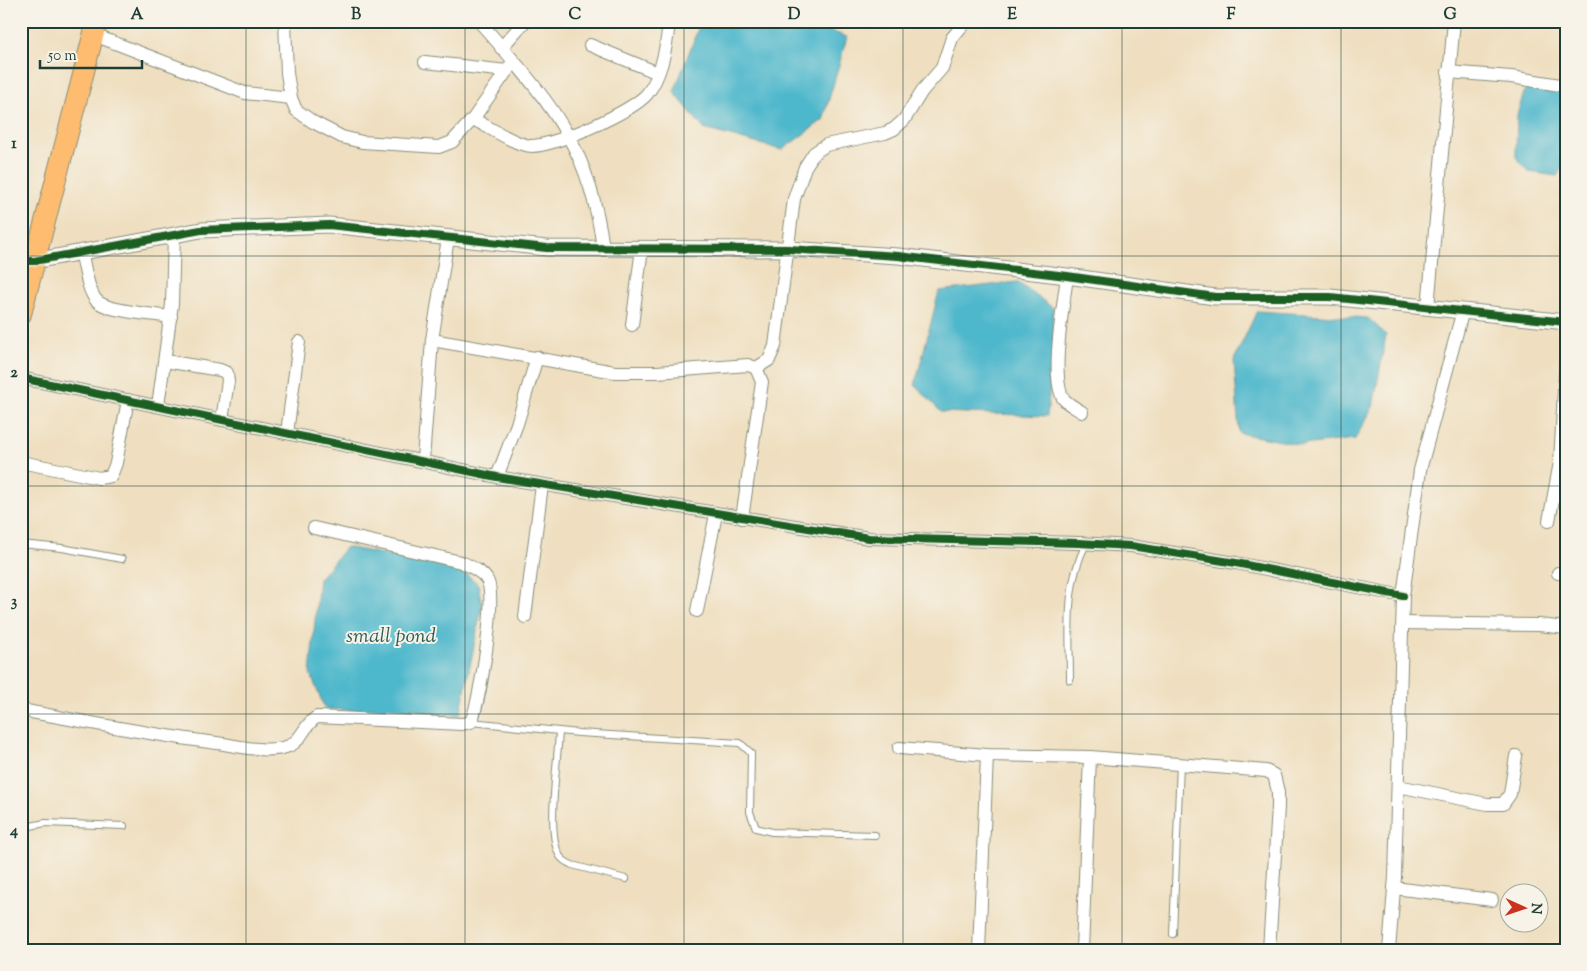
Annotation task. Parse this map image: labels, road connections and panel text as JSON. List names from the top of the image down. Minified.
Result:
{"water":["small pond"],"scale_bar":"50 m","north":"right","grid":{"columns":["A","B","C","D","E","F","G"],"rows":["1","2","3","4"]}}
